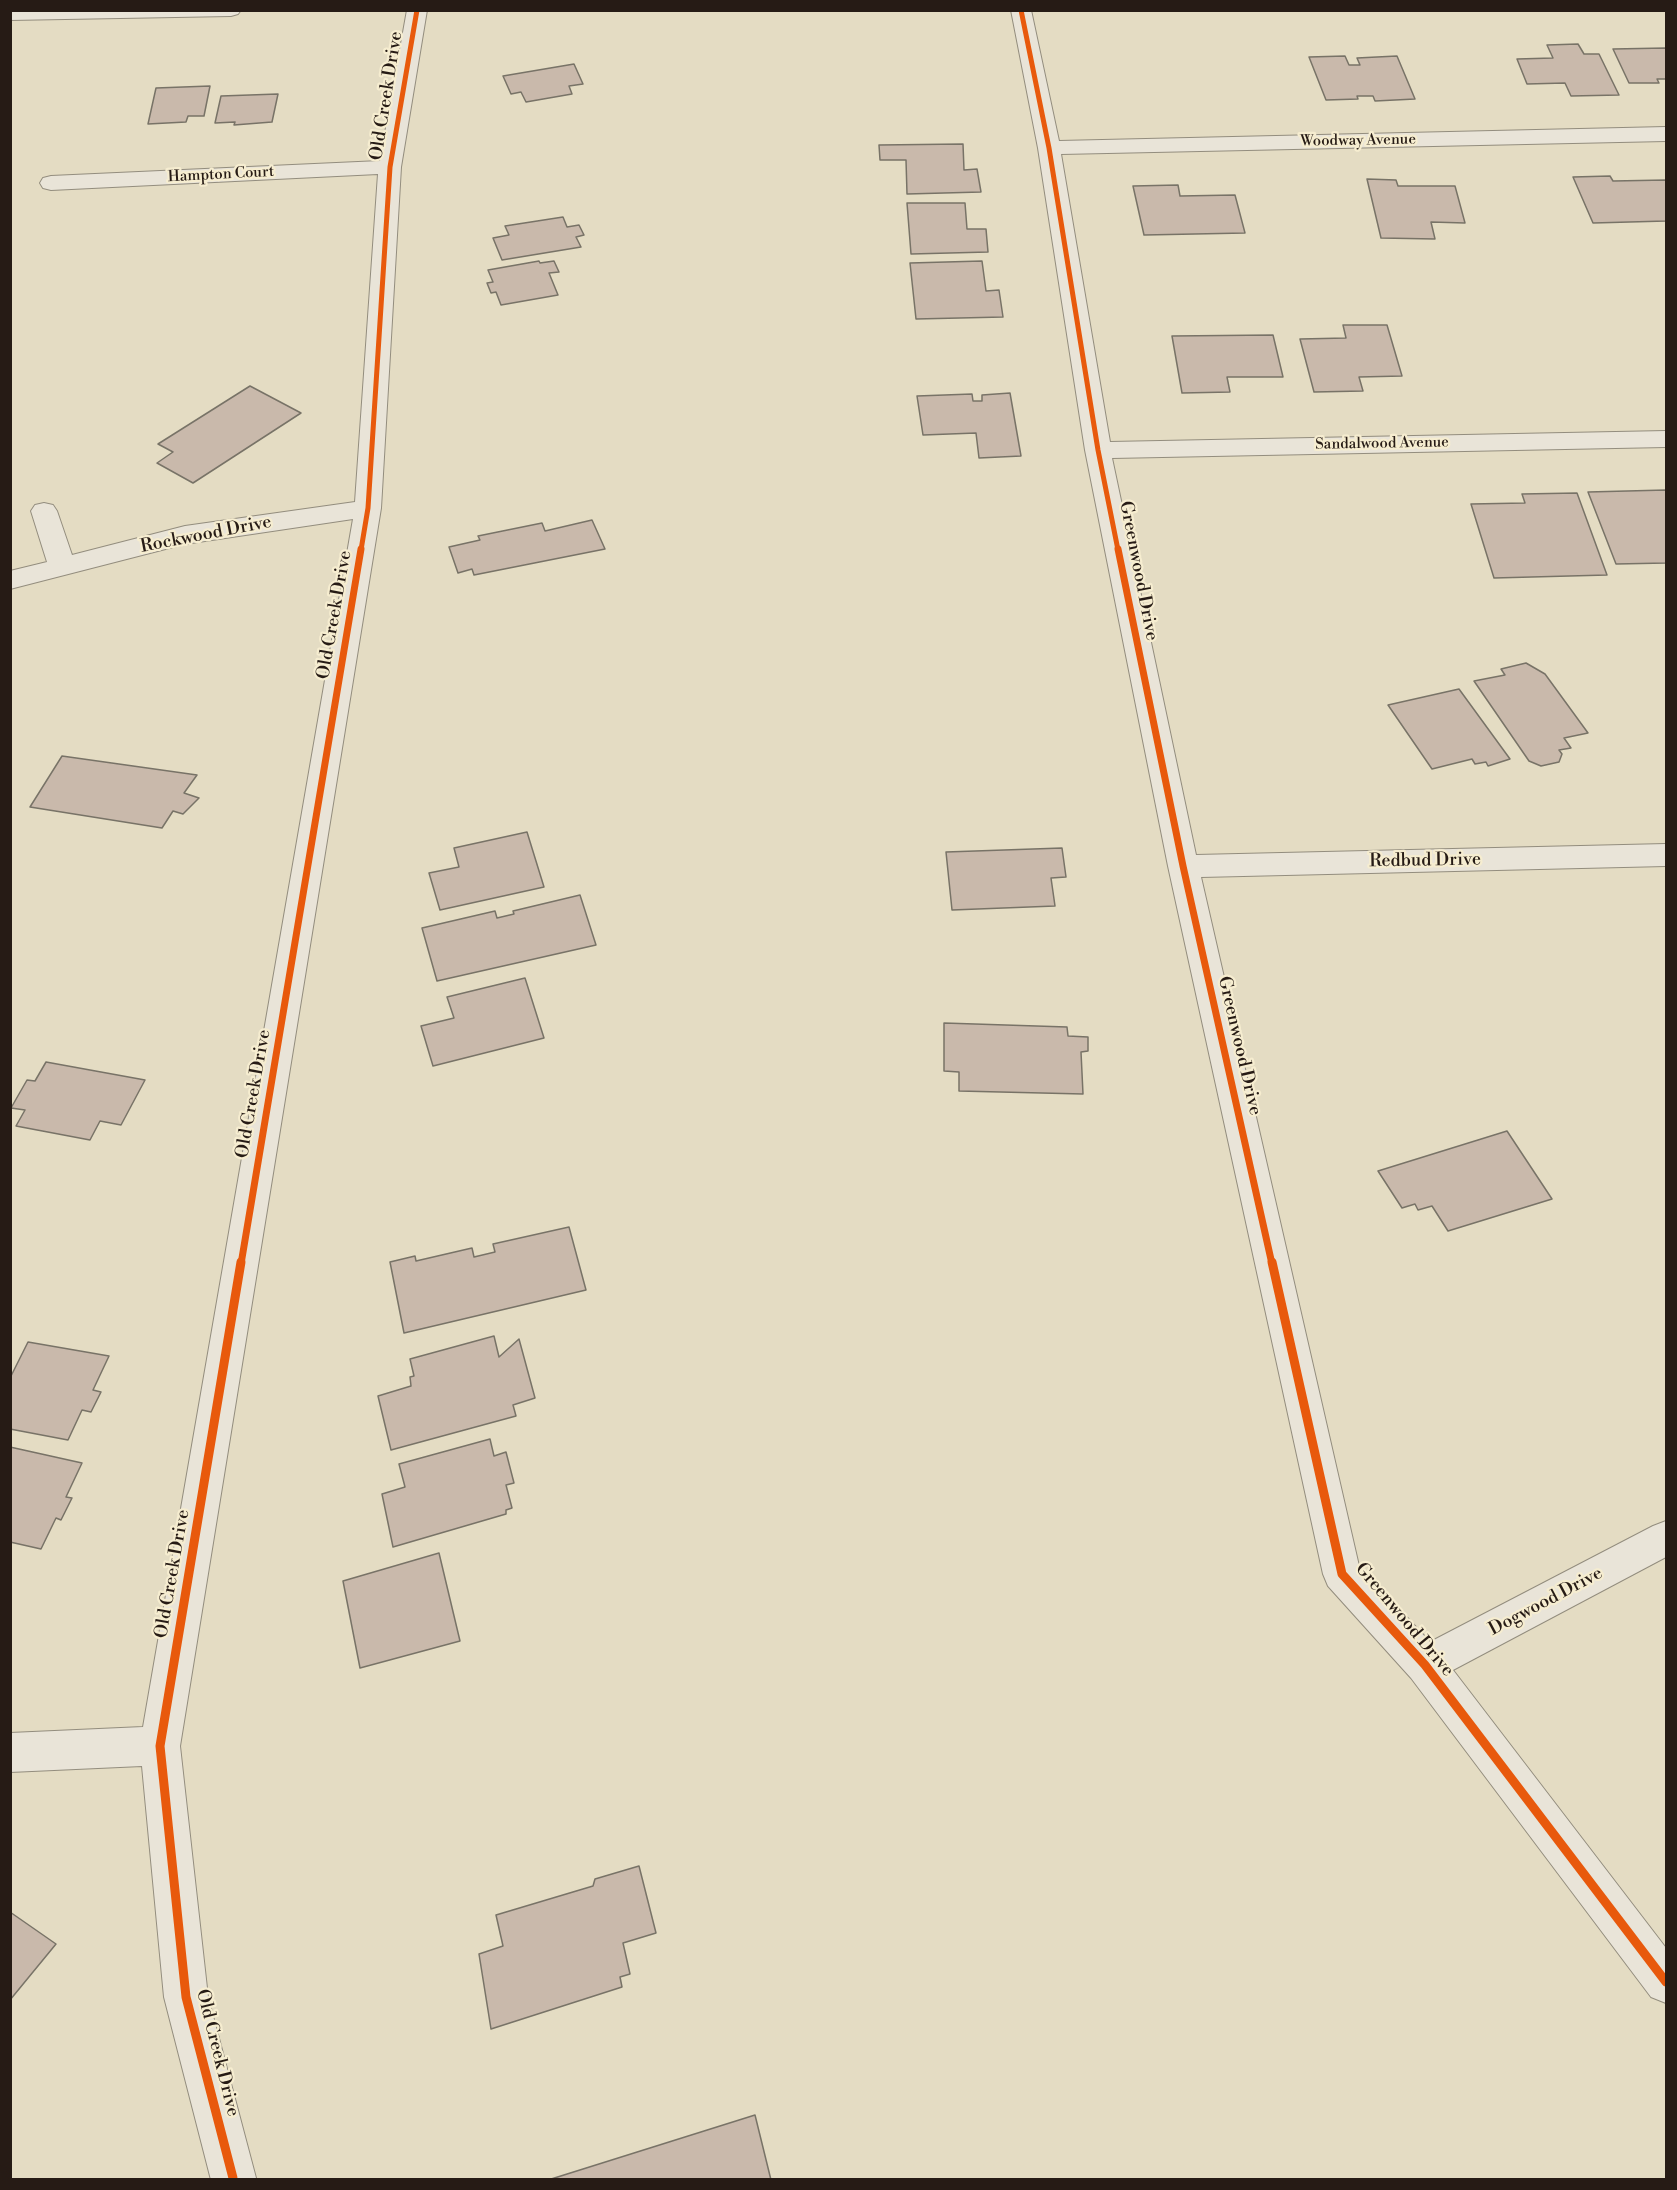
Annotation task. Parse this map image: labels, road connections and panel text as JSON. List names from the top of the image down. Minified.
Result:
{"streets":{"street":["Old Creek Drive","Woodway Avenue","Hampton Court","Sandalwood Avenue","Rockwood Drive","Greenwood Drive","Redbud Drive","Dogwood Drive"]},"crossings":[["Old Creek Drive","Hampton Court"],["Old Creek Drive","Rockwood Drive"],["Woodway Avenue","Greenwood Drive"],["Sandalwood Avenue","Greenwood Drive"],["Greenwood Drive","Redbud Drive"],["Greenwood Drive","Dogwood Drive"]]}
